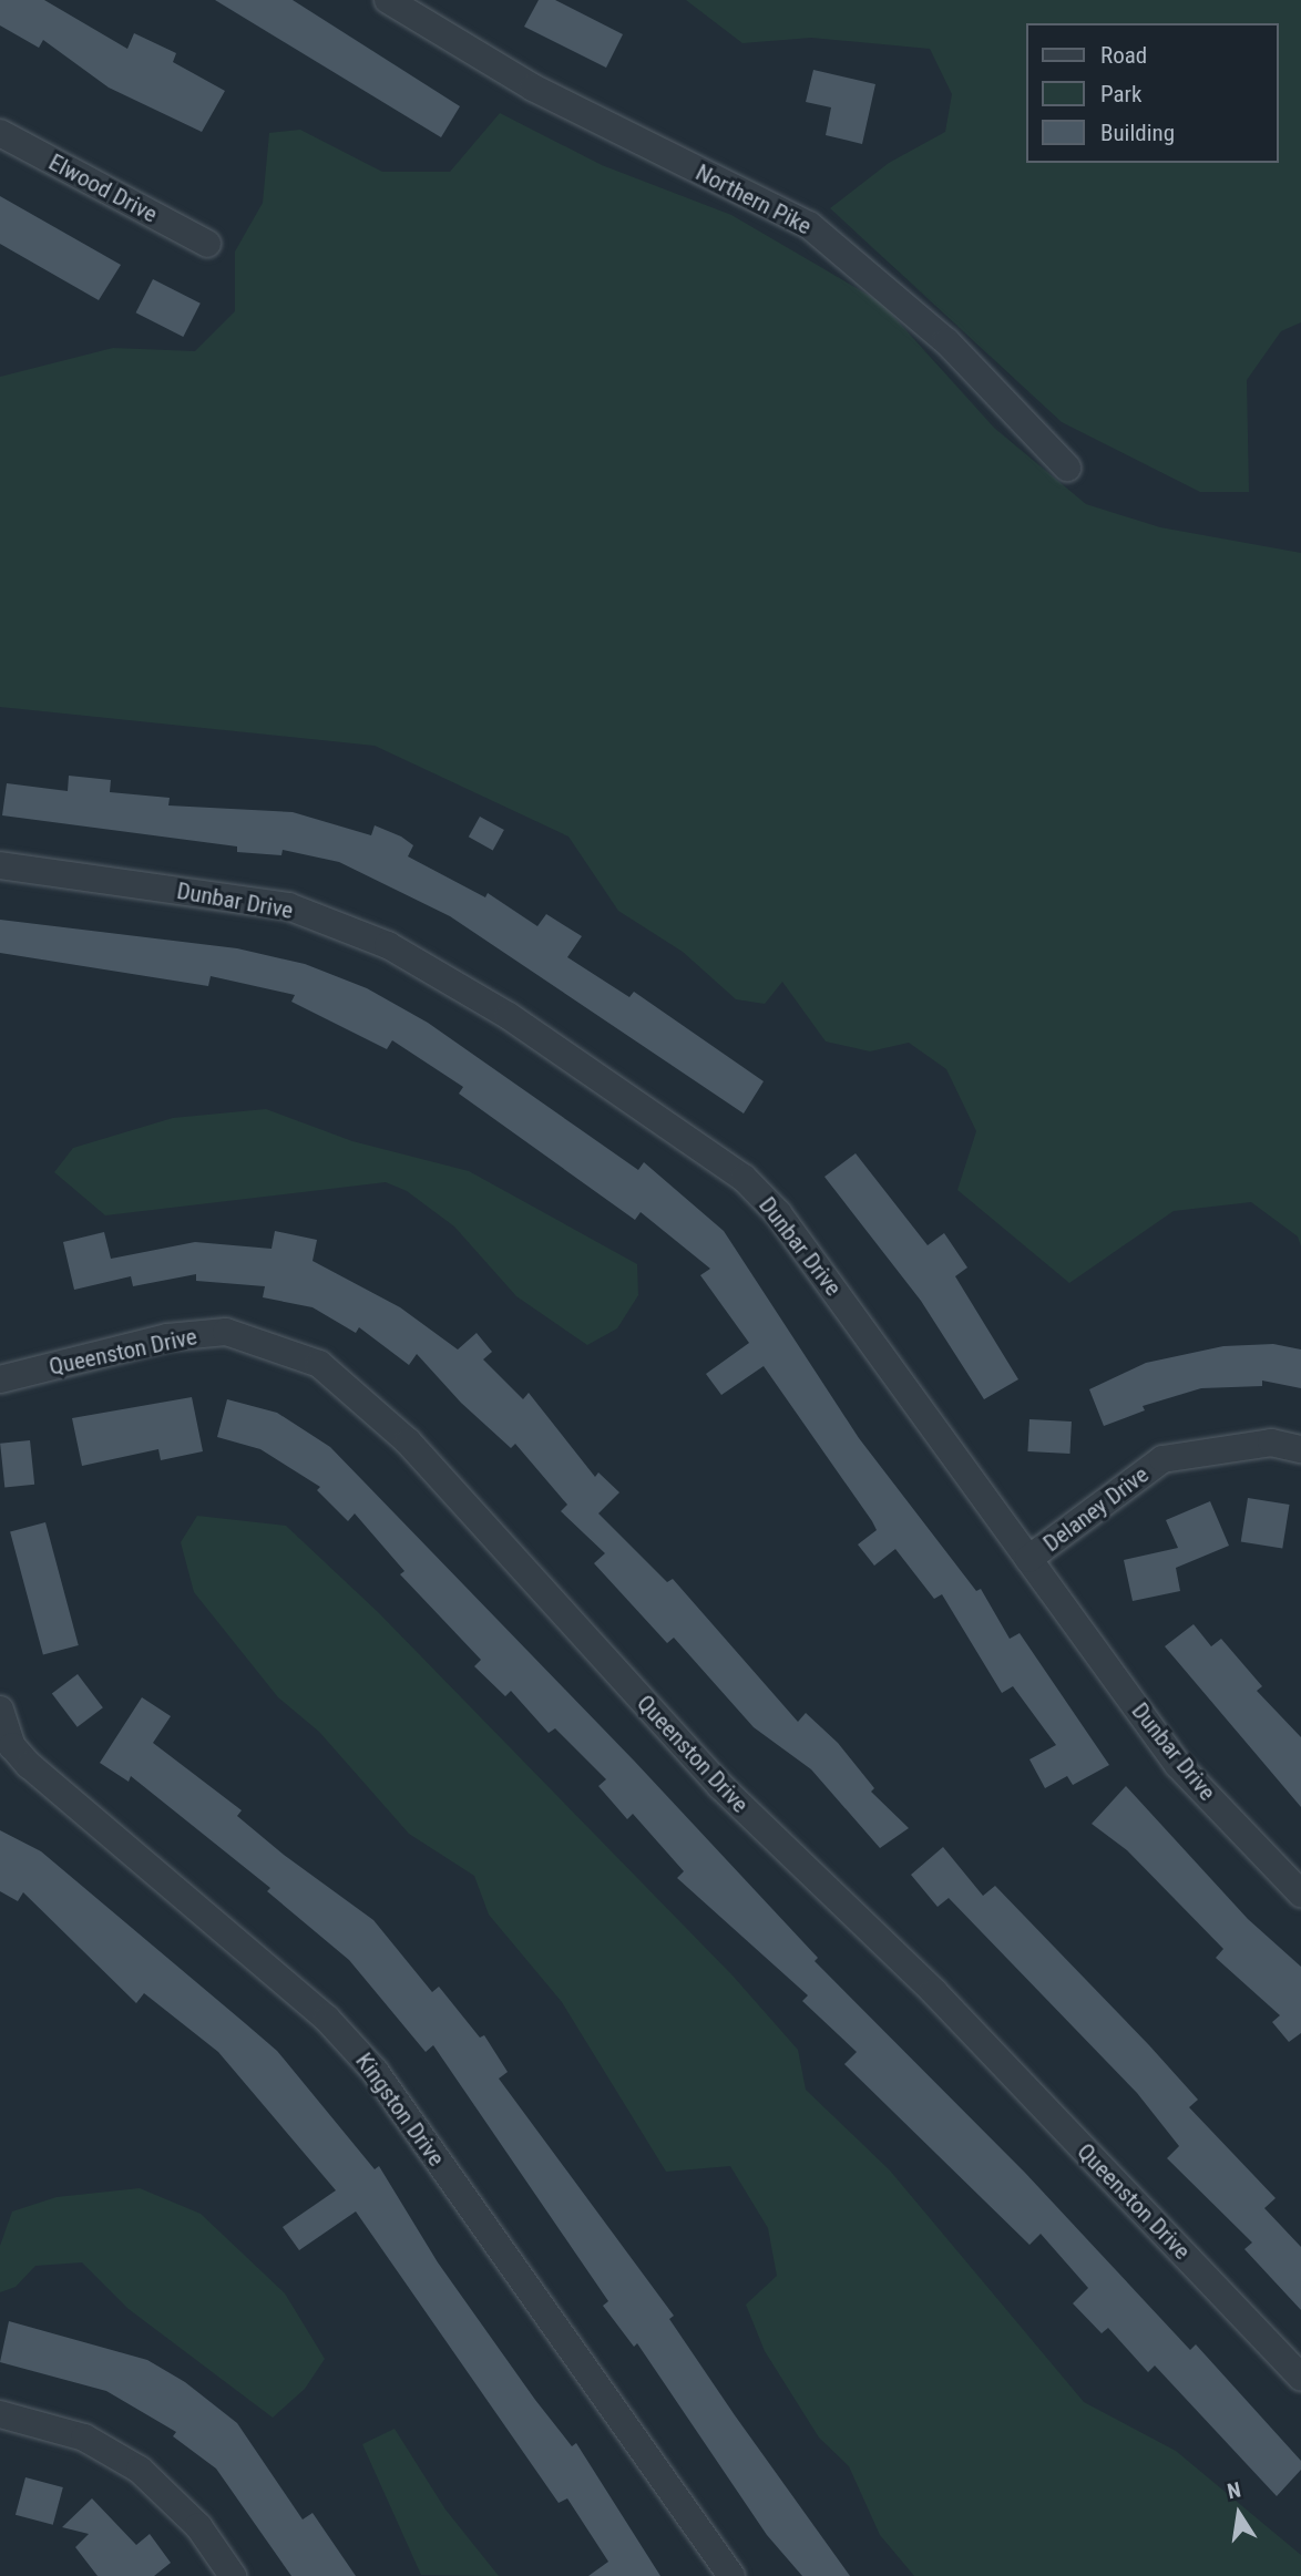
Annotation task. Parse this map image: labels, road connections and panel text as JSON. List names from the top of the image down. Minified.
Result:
{"streets":{"street":["Elwood Drive","Northern Pike","Dunbar Drive","Queenston Drive","Delaney Drive","Kingston Drive"]},"crossings":[["Dunbar Drive","Delaney Drive"]],"legend":["Road","Park","Building"],"north":"top"}
